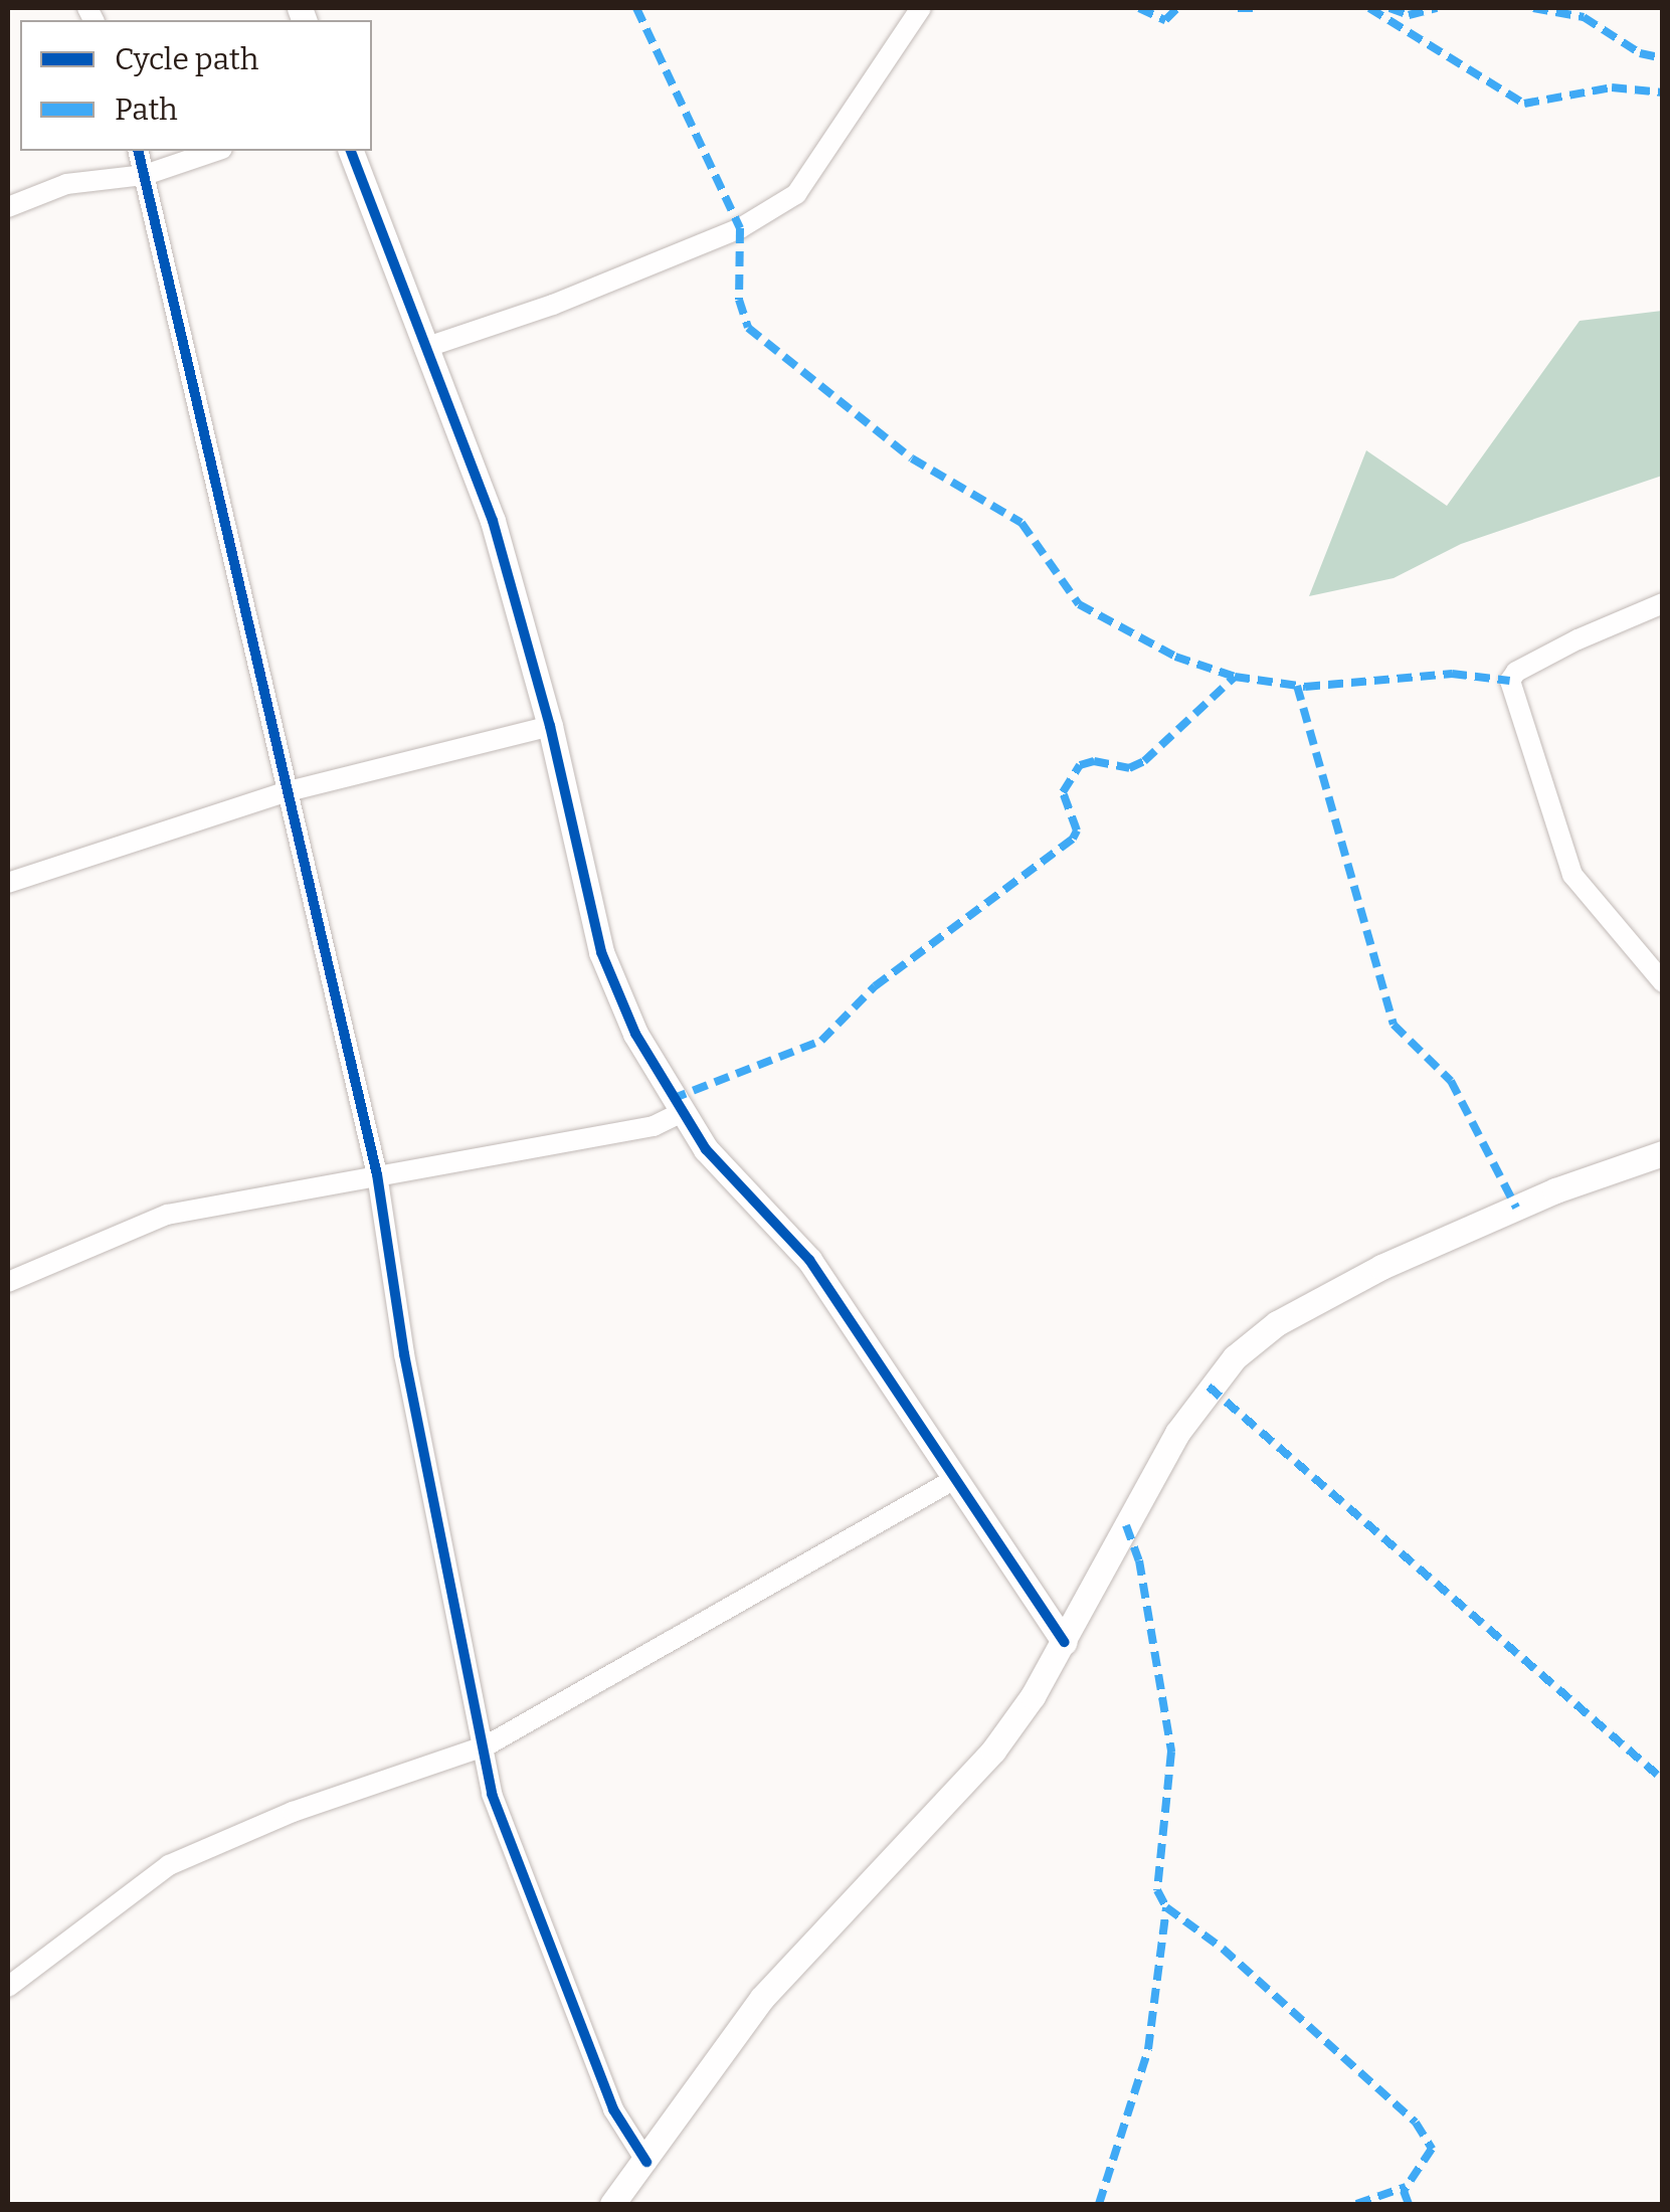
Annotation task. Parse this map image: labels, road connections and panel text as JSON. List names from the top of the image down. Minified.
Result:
{"legend":["Cycle path","Path"]}
